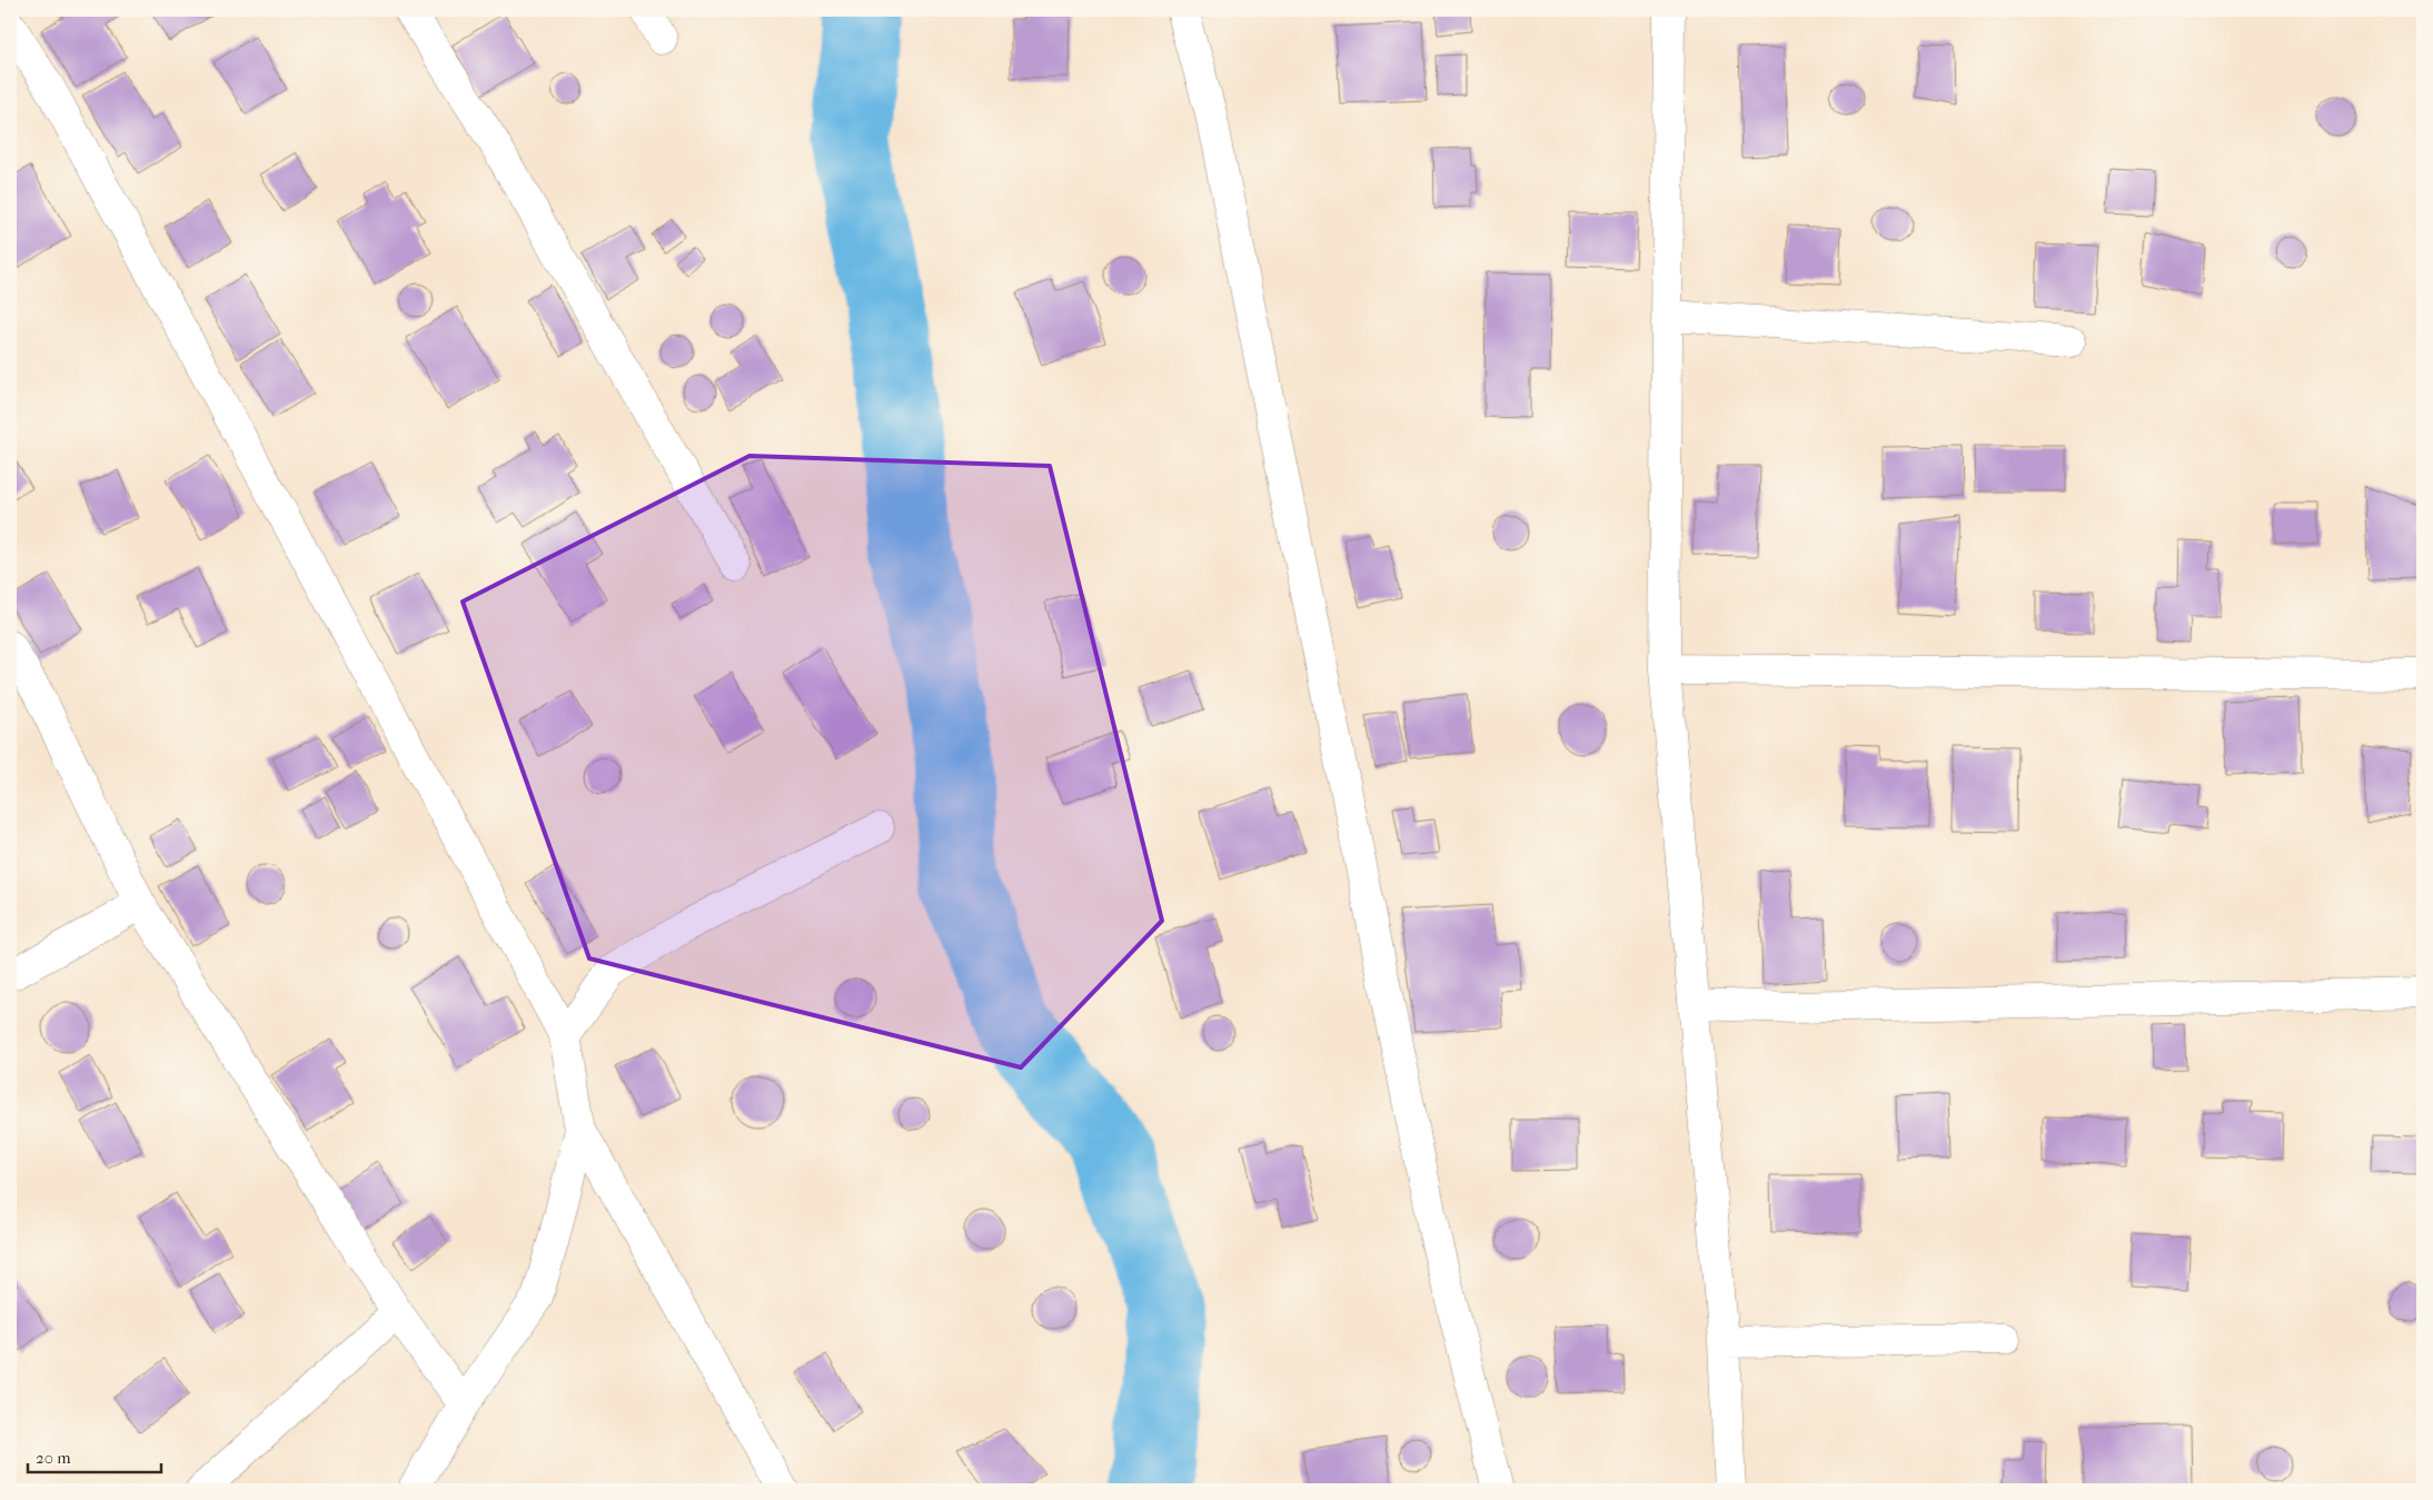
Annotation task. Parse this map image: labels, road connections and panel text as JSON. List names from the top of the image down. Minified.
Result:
{"scale_bar":"20 m"}
